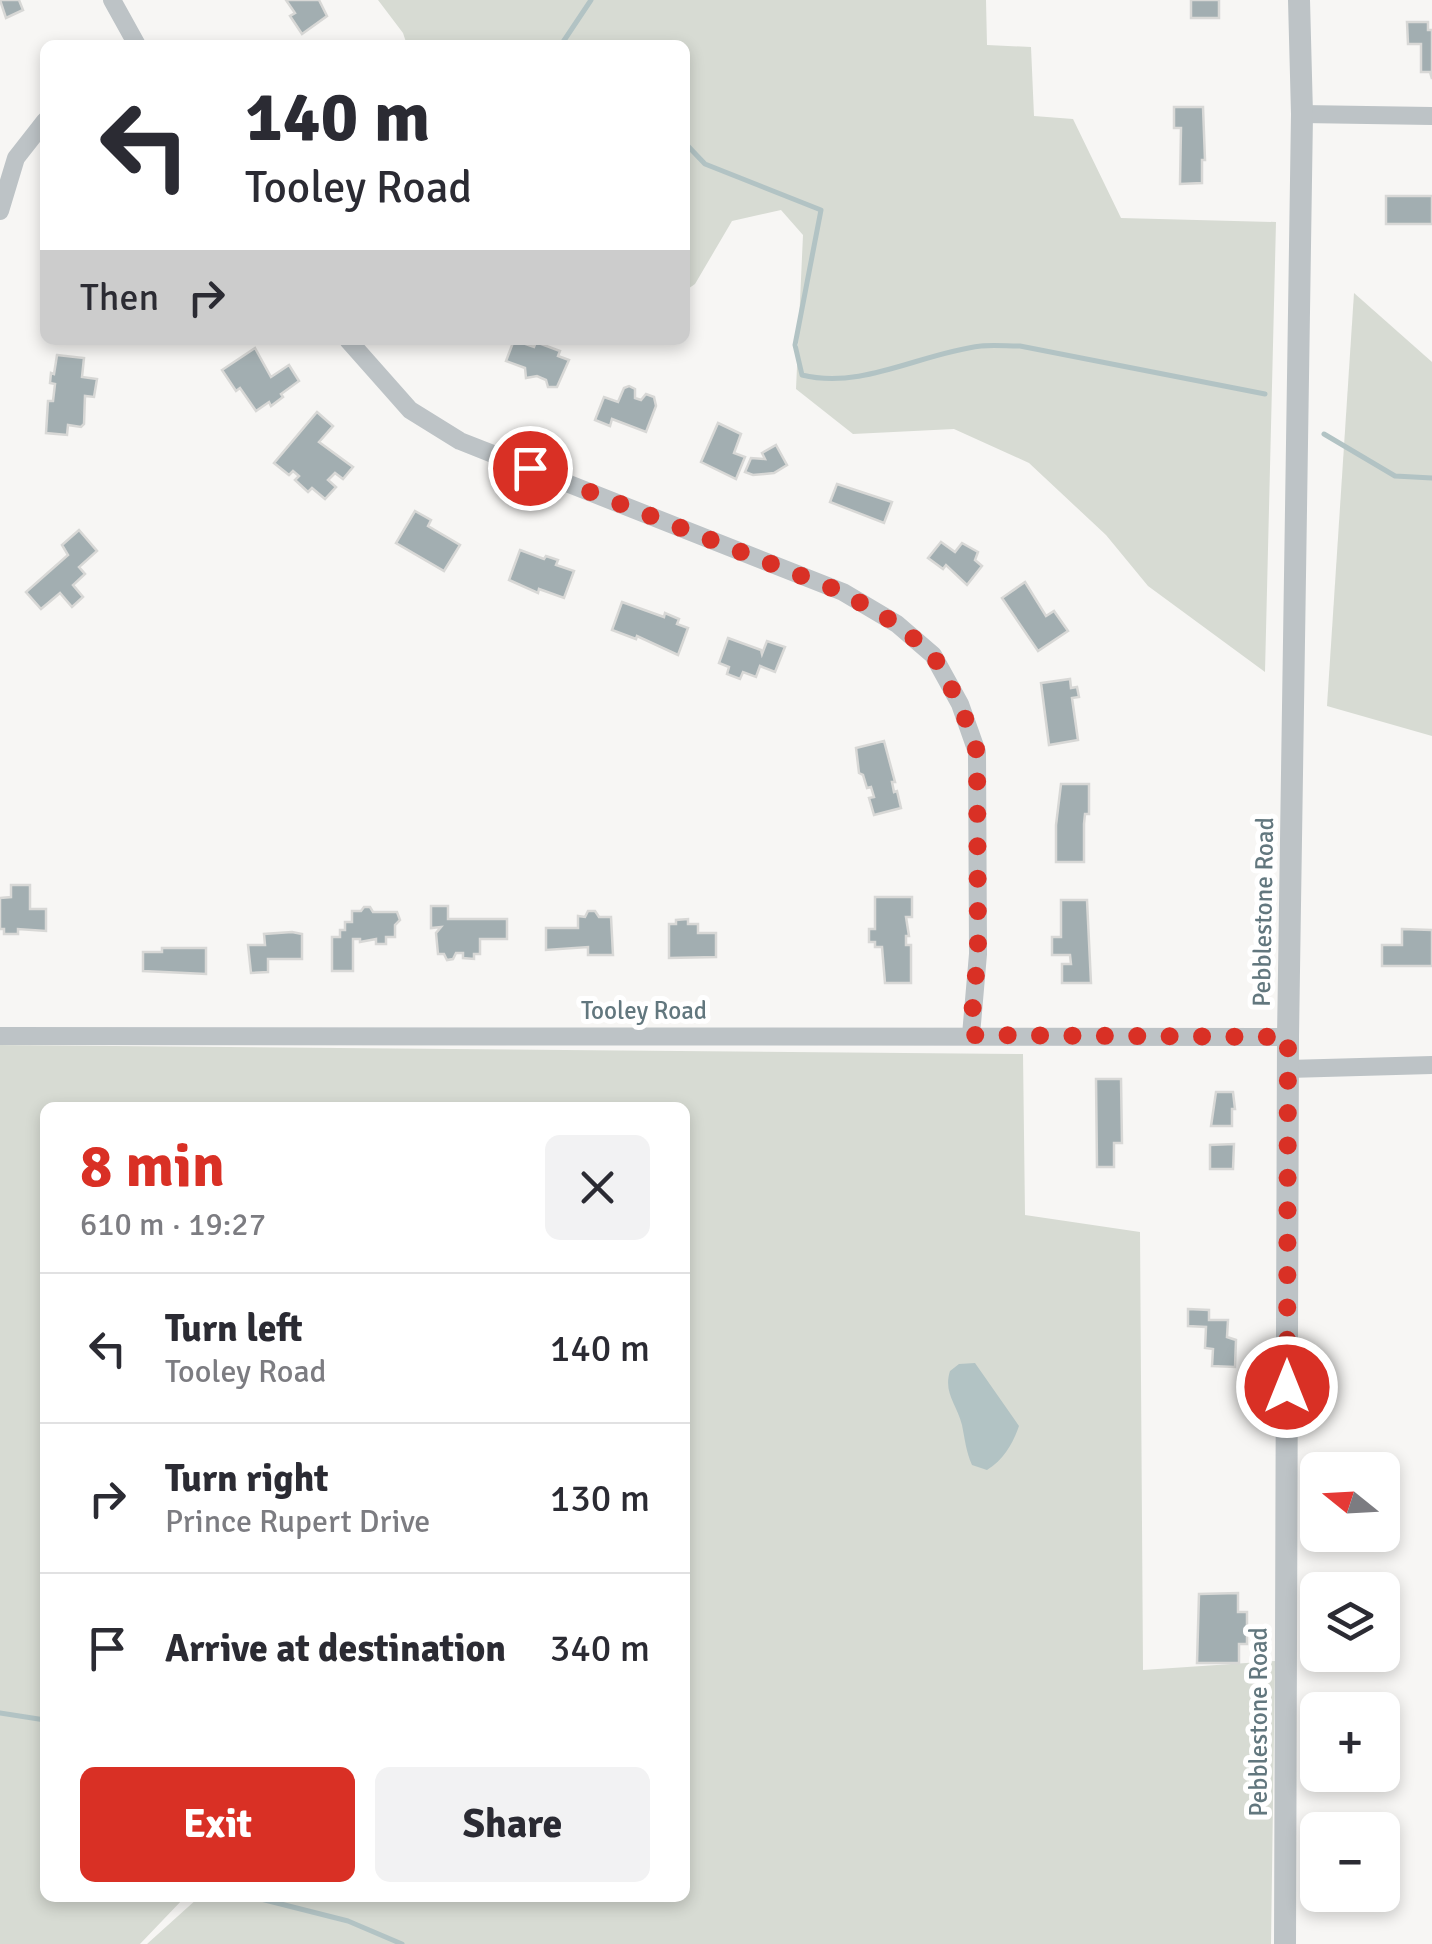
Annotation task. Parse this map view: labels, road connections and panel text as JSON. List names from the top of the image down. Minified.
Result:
{"streets":{"street":["Pebblestone Road","Tooley Road"]},"crossings":[["Pebblestone Road","Tooley Road"]],"north":"left","page":{"turn":["140 m","Tooley Road"],"then":"Then","heading":["8 min","610 m · 19:27"],"list":[{"name":"Turn left","note":"Tooley Road","value":"140 m"},{"name":"Turn right","note":"Prince Rupert Drive","value":"130 m"},{"name":"Arrive at destination","value":"340 m"}],"map_buttons":["+","−"],"buttons":["Exit","Share"]}}
